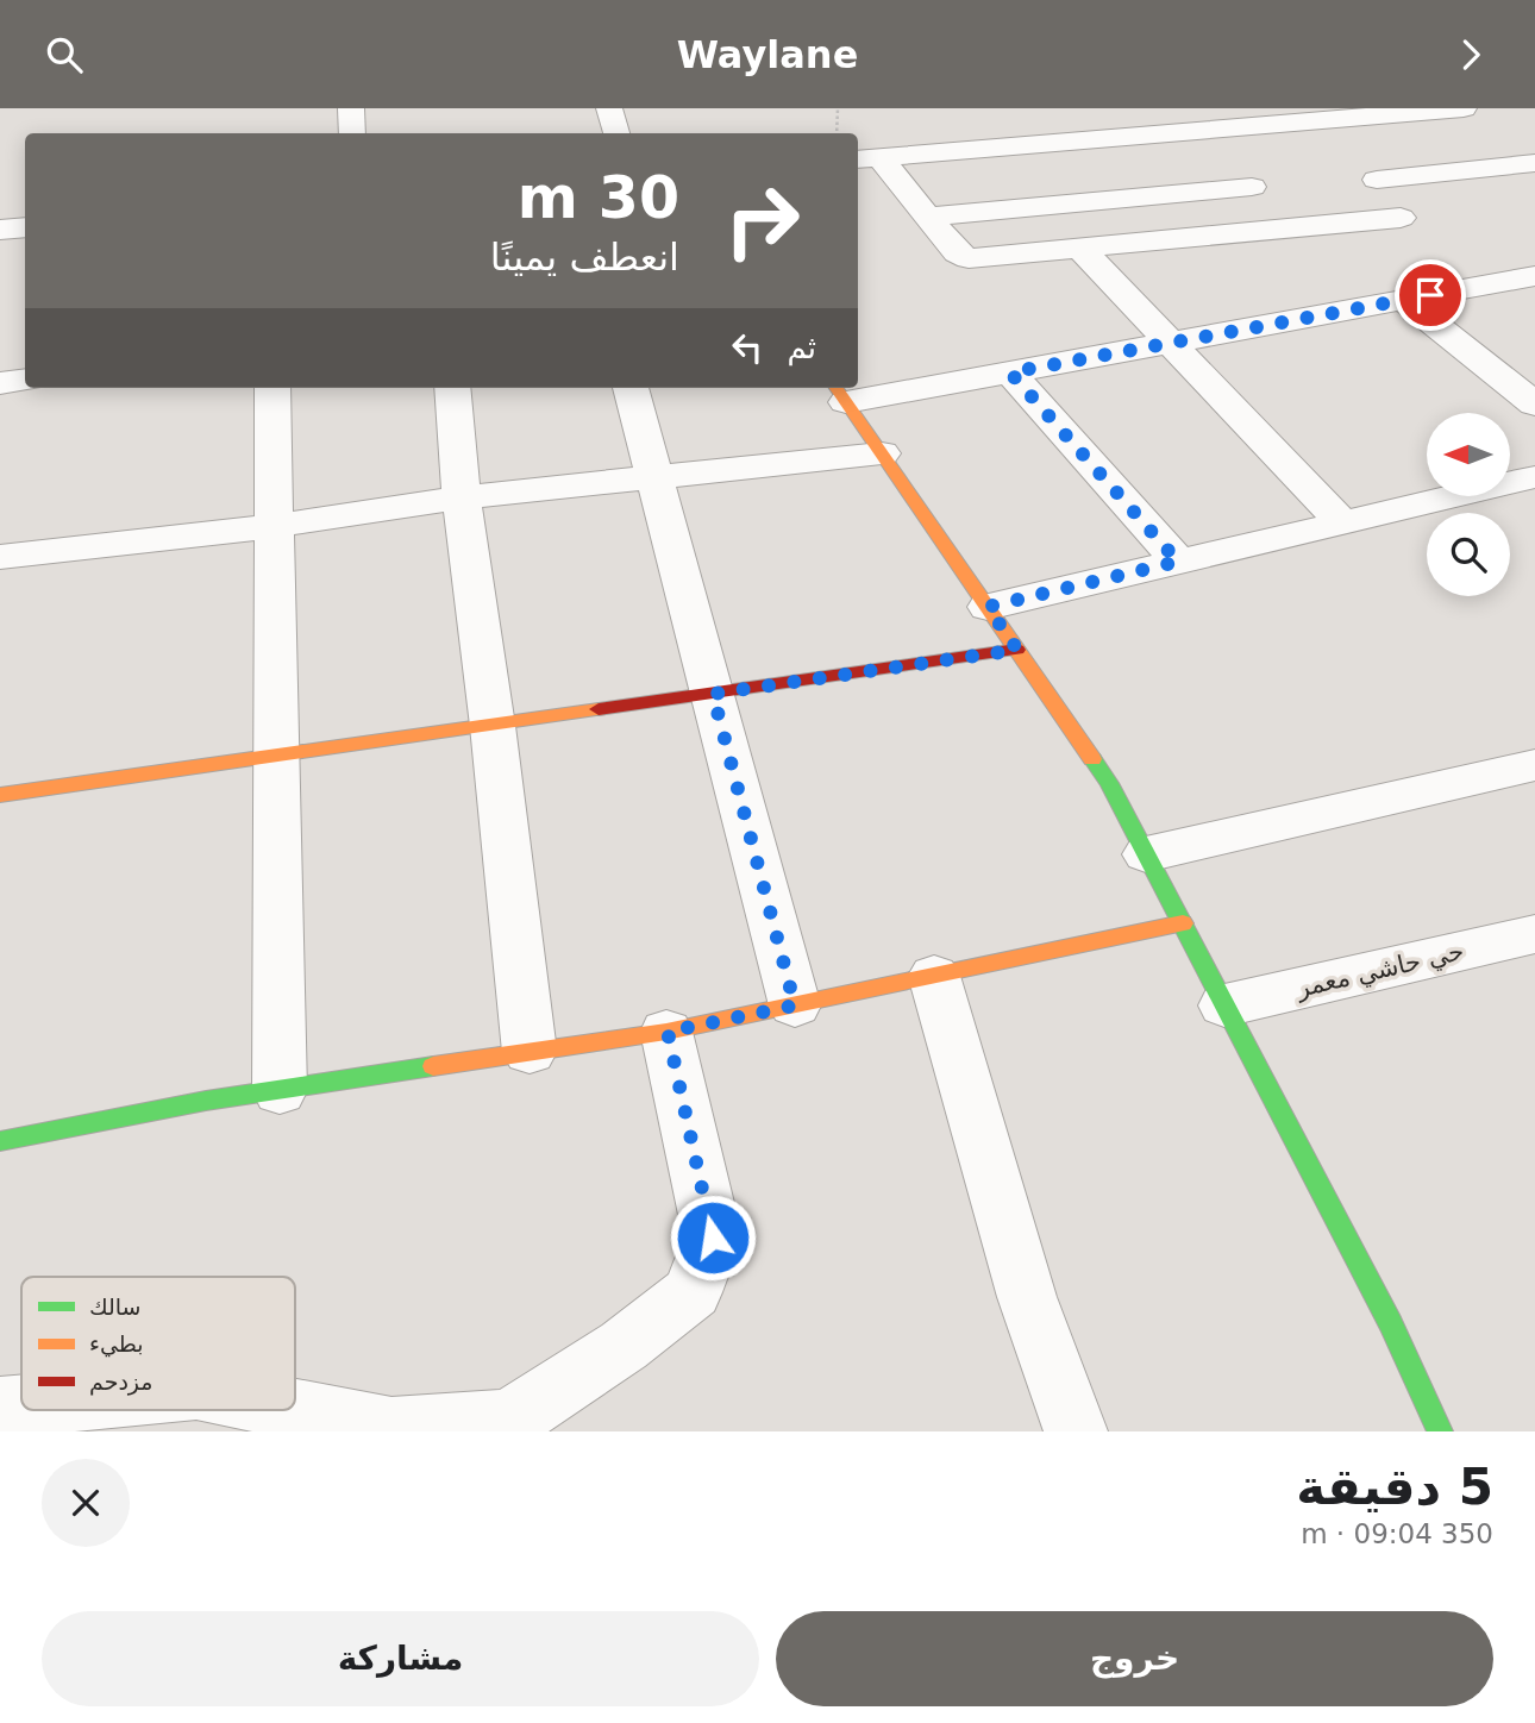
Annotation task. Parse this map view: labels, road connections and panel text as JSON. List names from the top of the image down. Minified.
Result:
{"streets":{"street":["حي حاشي معمر"]},"legend":["سالك","بطيء","مزدحم"],"north":"left","page":{"header":"Waylane","turn":["30 m","انعطف يمينًا"],"then":"ثم","heading":["5 دقيقة","350 m · 09:04"],"buttons":["خروج","مشاركة"]}}
